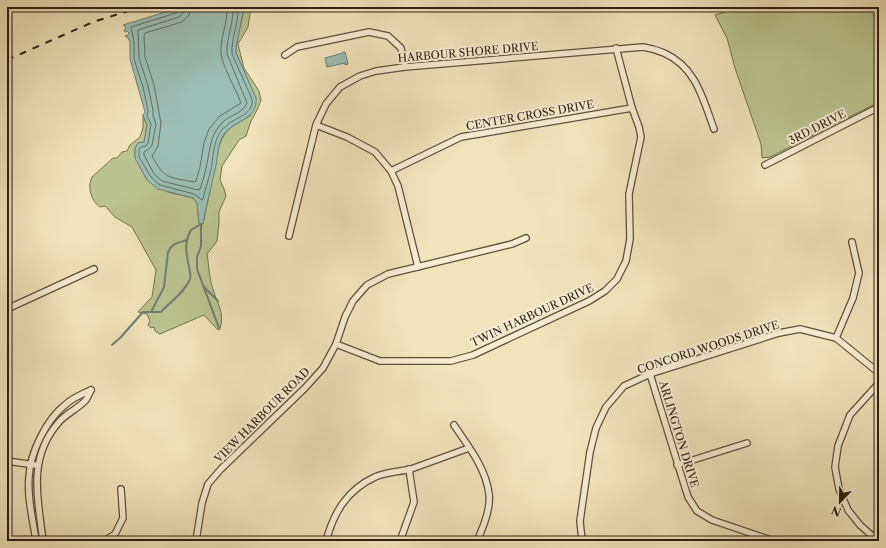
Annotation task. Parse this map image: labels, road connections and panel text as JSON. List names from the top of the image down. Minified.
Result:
{"streets":{"street":["HARBOUR SHORE DRIVE","CENTER CROSS DRIVE","3RD DRIVE","TWIN HARBOUR DRIVE","CONCORD WOODS DRIVE","VIEW HARBOUR ROAD","ARLINGTON DRIVE"]},"crossings":[["HARBOUR SHORE DRIVE","TWIN HARBOUR DRIVE"],["CENTER CROSS DRIVE","TWIN HARBOUR DRIVE"],["TWIN HARBOUR DRIVE","VIEW HARBOUR ROAD"],["CONCORD WOODS DRIVE","ARLINGTON DRIVE"]],"north":"bottom"}
